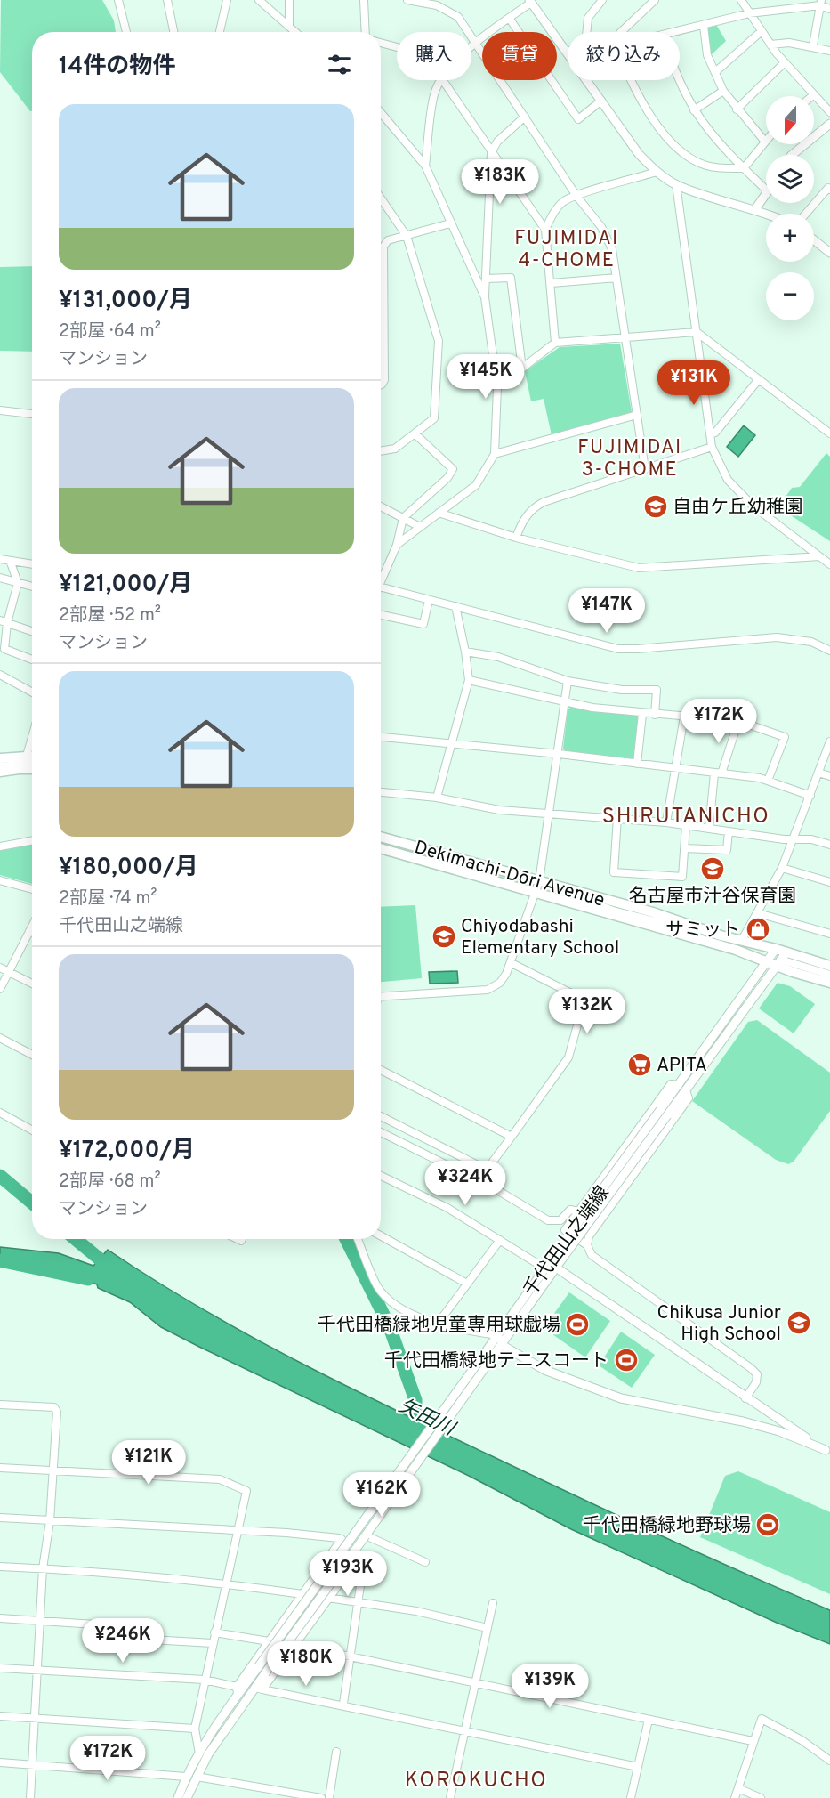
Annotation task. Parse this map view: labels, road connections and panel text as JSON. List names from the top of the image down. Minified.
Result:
{"streets":{"main road":["Dekimachi-Dōri Avenue"],"street":["千代田山之端線"]},"crossings":[["Dekimachi-Dōri Avenue","千代田山之端線"]],"districts":["FUJIMIDAI 4-CHOME","FUJIMIDAI 3-CHOME","SHIRUTANICHO","KOROKUCHO"],"water":["矢田川"],"places":{"school or university":["自由ケ丘幼稚園","名古屋市汁谷保育園","Chiyodabashi Elementary School","Chikusa Junior High School"],"shop":["サミット"],"supermarket":["APITA"],"sports":["千代田橋緑地児童専用球戯場","千代田橋緑地テニスコート","千代田橋緑地野球場"]},"north":"bottom","page":{"chip":["購入","賃貸","絞り込み"],"heading":"14件の物件","map_buttons":["+","−"],"list":[{"name":"¥131,000/月","note":"2部屋 · 64 m² · マンション"},{"name":"¥121,000/月","note":"2部屋 · 52 m² · マンション"},{"name":"¥180,000/月","note":"2部屋 · 74 m² · 千代田山之端線"},{"name":"¥172,000/月","note":"2部屋 · 68 m² · マンション"}],"price":["¥183K","¥145K","¥131K","¥147K","¥172K","¥132K","¥324K","¥121K","¥162K","¥193K","¥246K","¥180K","¥139K","¥172K"]}}
